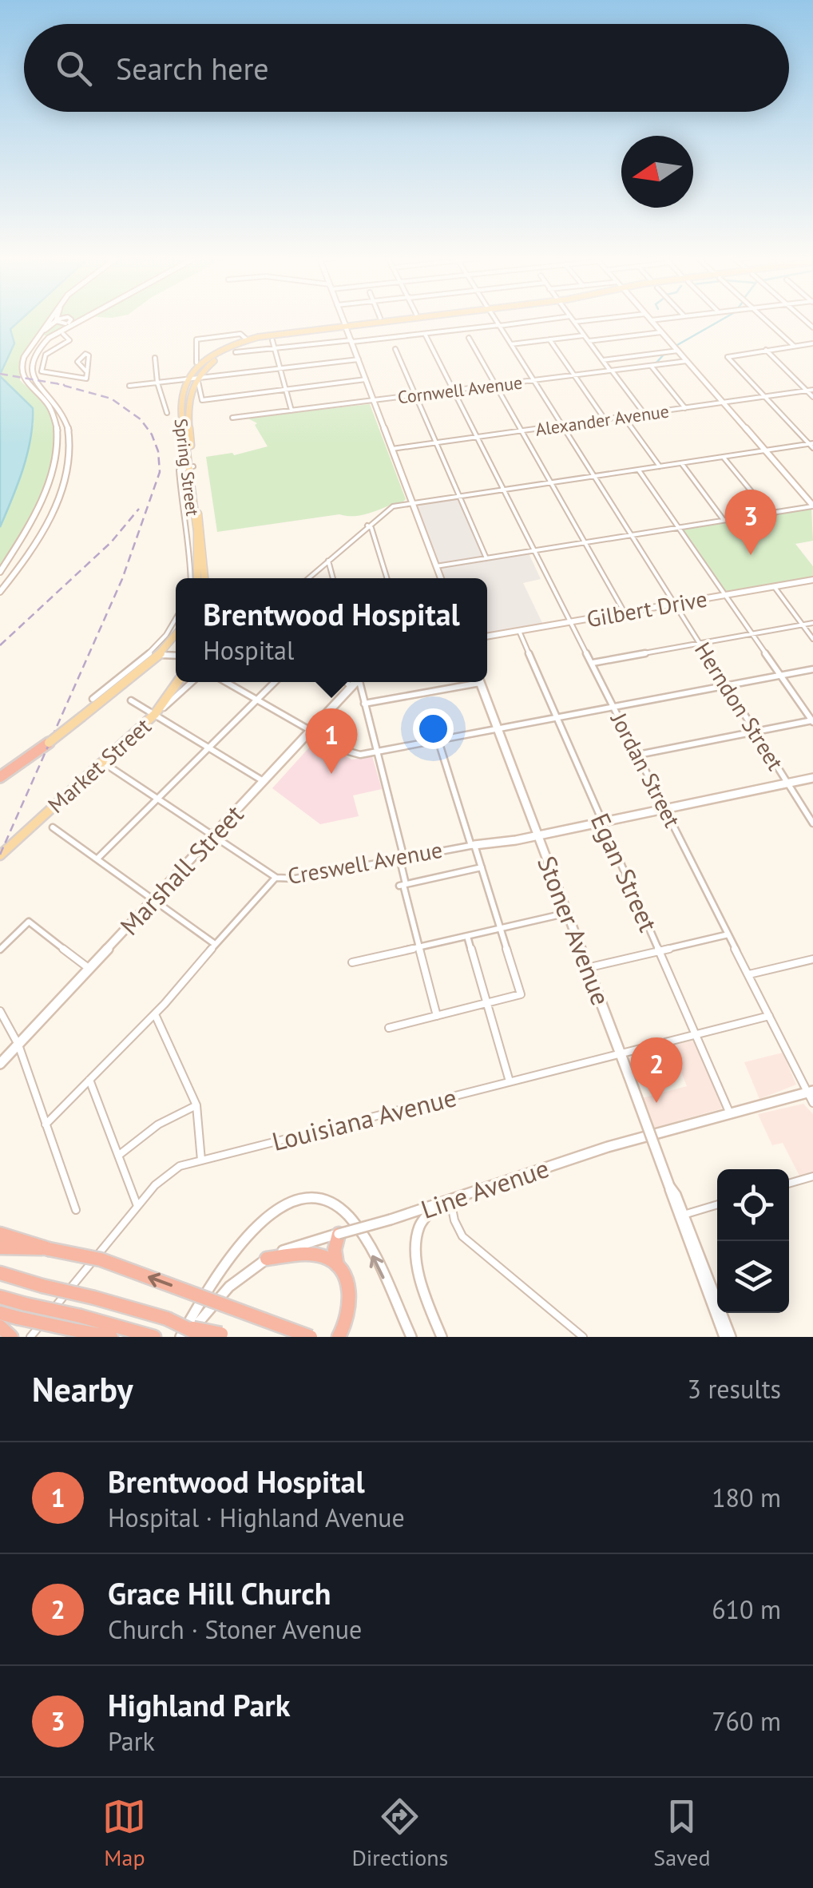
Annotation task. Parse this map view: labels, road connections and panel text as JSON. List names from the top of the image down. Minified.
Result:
{"streets":{"main road":["Spring Street","Market Street"],"street":["Cornwell Avenue","Alexander Avenue","Gilbert Drive","Herndon Street","Jordan Street","Creswell Avenue","Marshall Street","Egan Street","Stoner Avenue","Louisiana Avenue","Line Avenue"]},"crossings":[["Cornwell Avenue","Herndon Street"],["Cornwell Avenue","Jordan Street"],["Alexander Avenue","Herndon Street"],["Alexander Avenue","Jordan Street"],["Gilbert Drive","Herndon Street"],["Gilbert Drive","Jordan Street"],["Gilbert Drive","Egan Street"],["Herndon Street","Creswell Avenue"],["Market Street","Creswell Avenue"],["Jordan Street","Creswell Avenue"],["Jordan Street","Louisiana Avenue"],["Jordan Street","Line Avenue"],["Creswell Avenue","Marshall Street"],["Creswell Avenue","Egan Street"],["Creswell Avenue","Stoner Avenue"],["Egan Street","Louisiana Avenue"],["Egan Street","Line Avenue"],["Stoner Avenue","Louisiana Avenue"]],"north":"left","page":{"search":"Search here","pins":["3","1","2"],"popup":["Brentwood Hospital","Hospital"],"heading":["Nearby","3 results"],"list":[{"mark":"1","name":"Brentwood Hospital","note":"Hospital · Highland Avenue","value":"180 m"},{"mark":"2","name":"Grace Hill Church","note":"Church · Stoner Avenue","value":"610 m"},{"mark":"3","name":"Highland Park","note":"Park","value":"760 m"}],"nav":["Map","Directions","Saved"]}}
